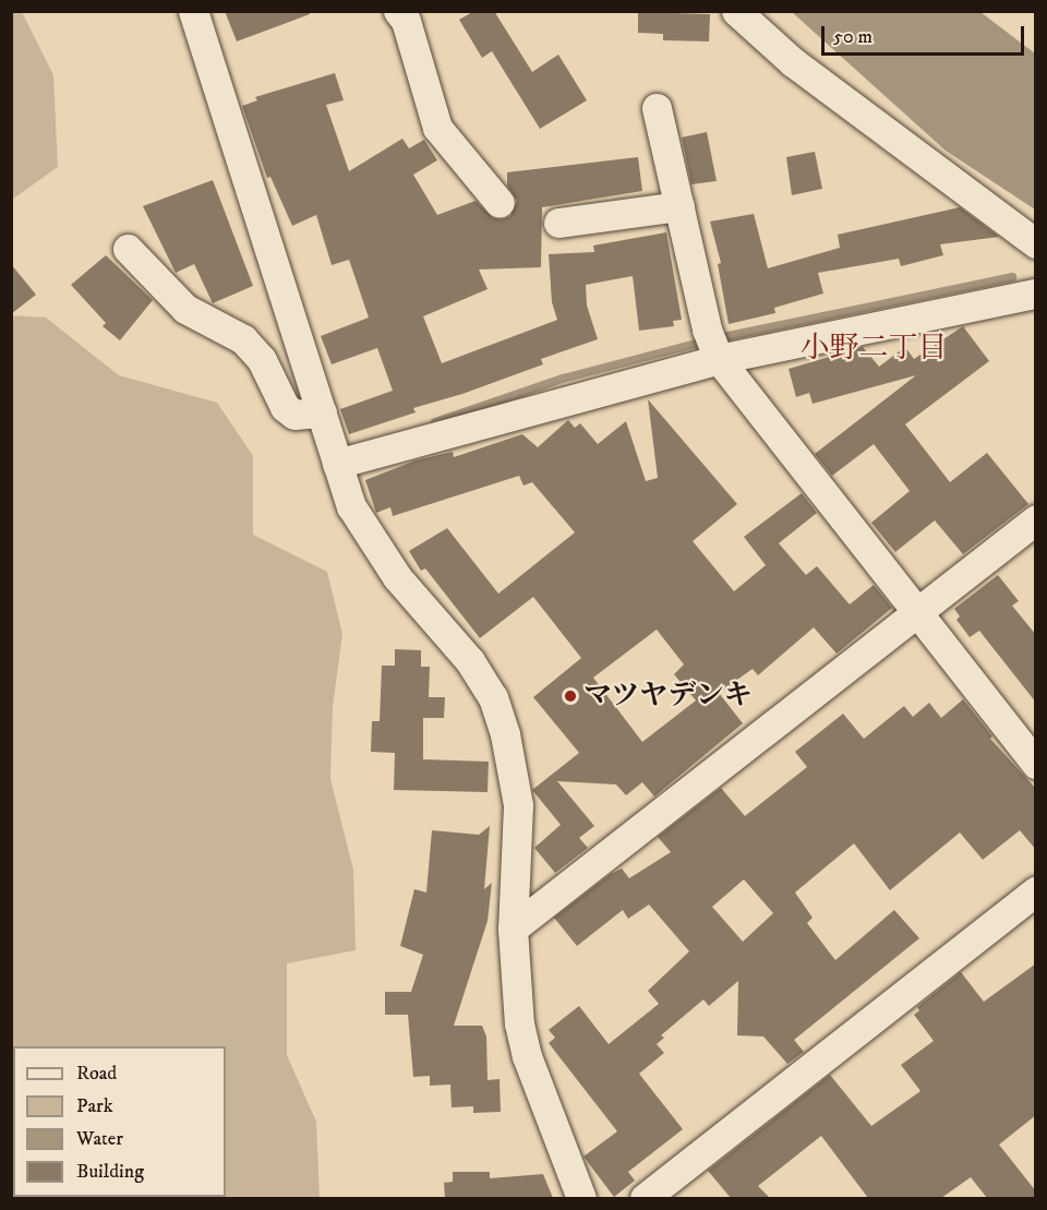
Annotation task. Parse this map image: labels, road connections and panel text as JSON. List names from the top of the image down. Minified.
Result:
{"districts":["小野二丁目"],"places":["マツヤデンキ"],"legend":["Road","Park","Water","Building"],"scale_bar":"50 m"}
